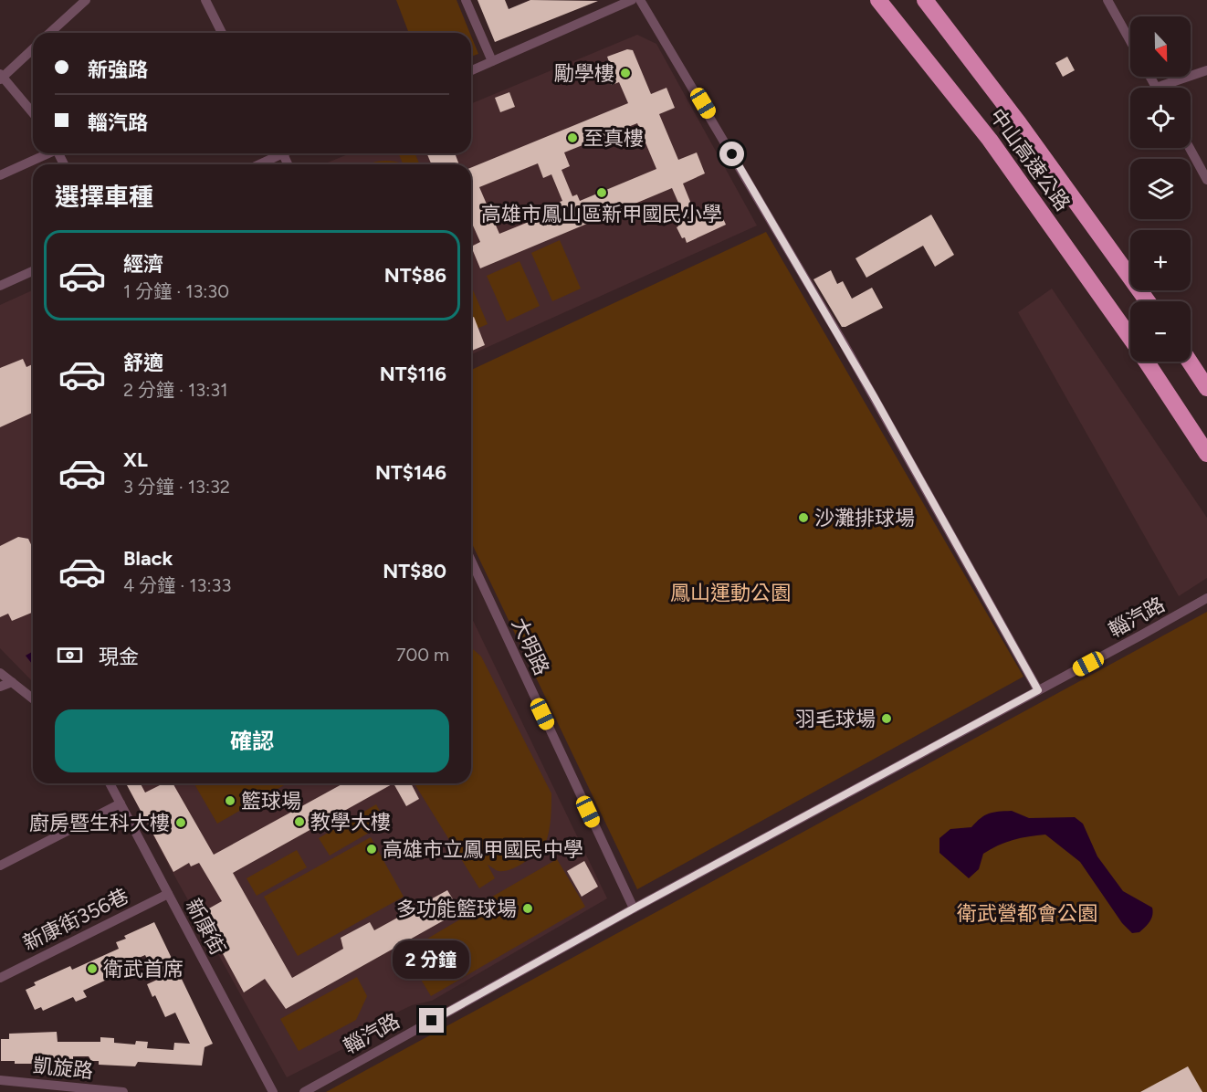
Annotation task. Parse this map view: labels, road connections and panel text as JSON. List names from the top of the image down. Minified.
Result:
{"streets":{"highway":["中山高速公路"],"street":["輜汽路","大明路","新康街356巷","新康街","凱旋路"]},"crossings":[["輜汽路","大明路"],["新康街356巷","新康街"]],"parks":["鳳山運動公園","衛武營都會公園"],"places":["勵學樓","至真樓","高雄市鳳山區新甲國民小學","沙灘排球場","羽毛球場","籃球場","教學大樓","廚房暨生科大樓","高雄市立鳳甲國民中學","多功能籃球場","衛武首席"],"north":"bottom","page":{"map_buttons":["+","−"],"banner":["新強路","輜汽路"],"heading":"選擇車種","list":[{"name":"經濟","note":"1 分鐘 · 13:30","value":"NT$86"},{"name":"舒適","note":"2 分鐘 · 13:31","value":"NT$116"},{"name":"XL","note":"3 分鐘 · 13:32","value":"NT$146"},{"name":"Black","note":"4 分鐘 · 13:33","value":"NT$80"}],"pay":["現金","700 m"],"buttons":"確認","bubble":"2 分鐘"}}
